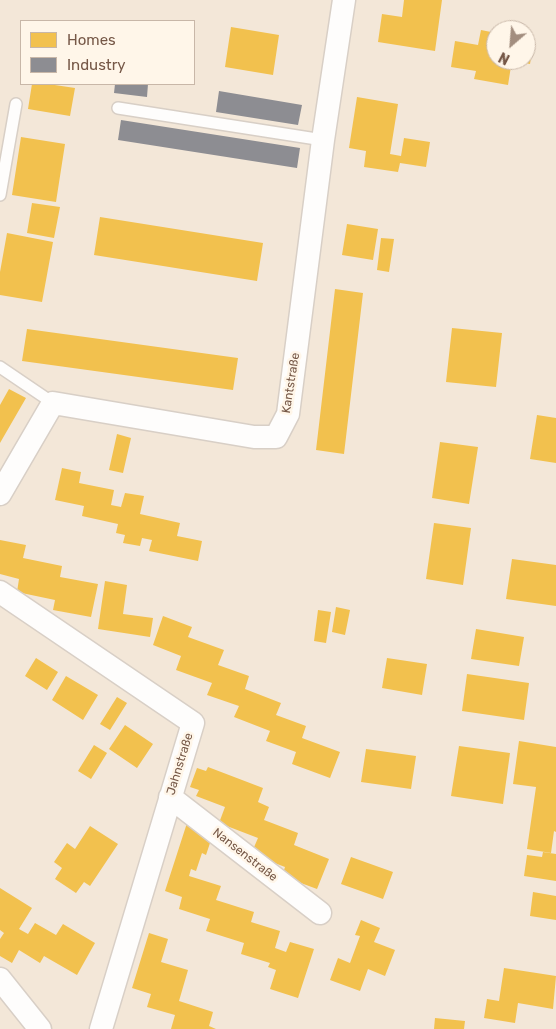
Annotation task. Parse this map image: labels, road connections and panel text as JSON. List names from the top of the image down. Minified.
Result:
{"streets":{"street":["Kantstraße","Jahnstraße","Nansenstraße"]},"crossings":[["Jahnstraße","Nansenstraße"]],"legend":["Homes","Industry"],"north":"bottom left"}
